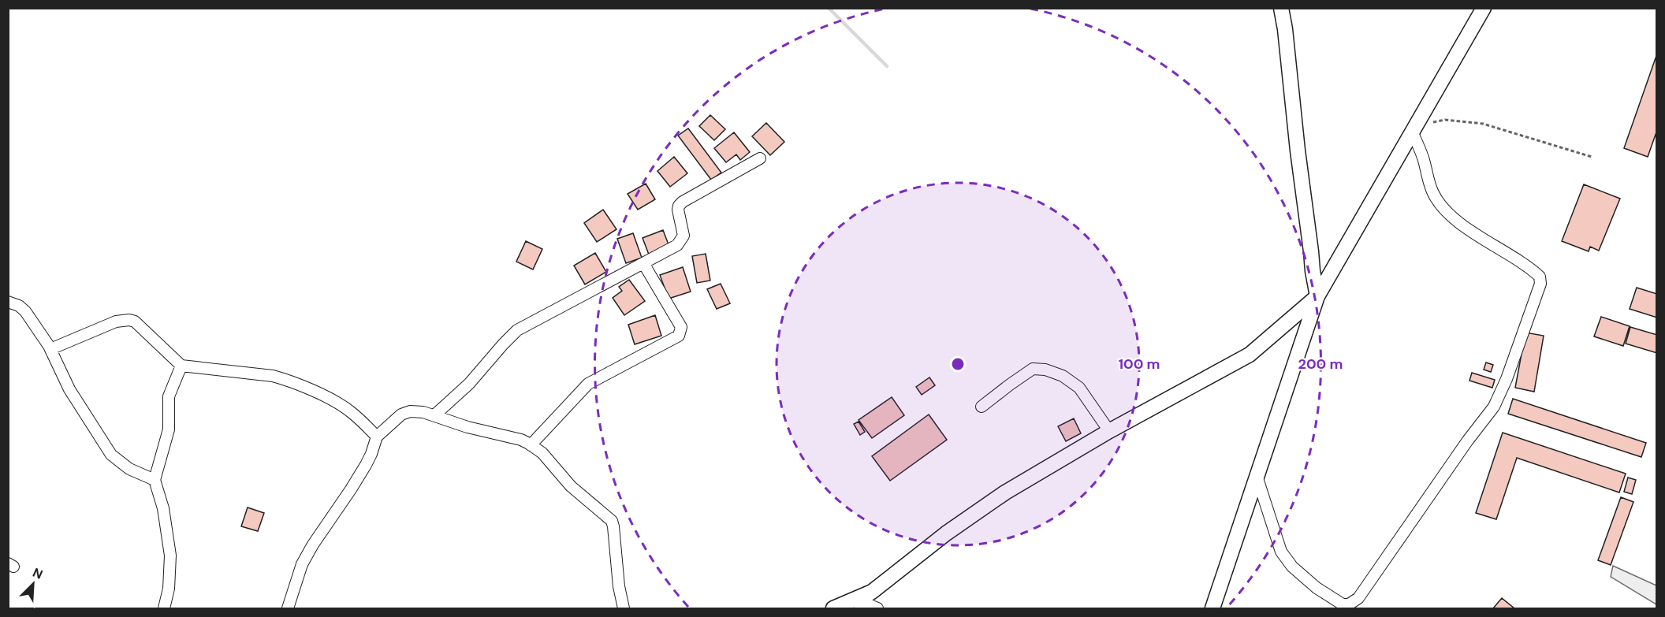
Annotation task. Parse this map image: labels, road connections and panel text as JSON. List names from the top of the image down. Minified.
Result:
{"north":"top right","rings":["100 m","200 m"]}
